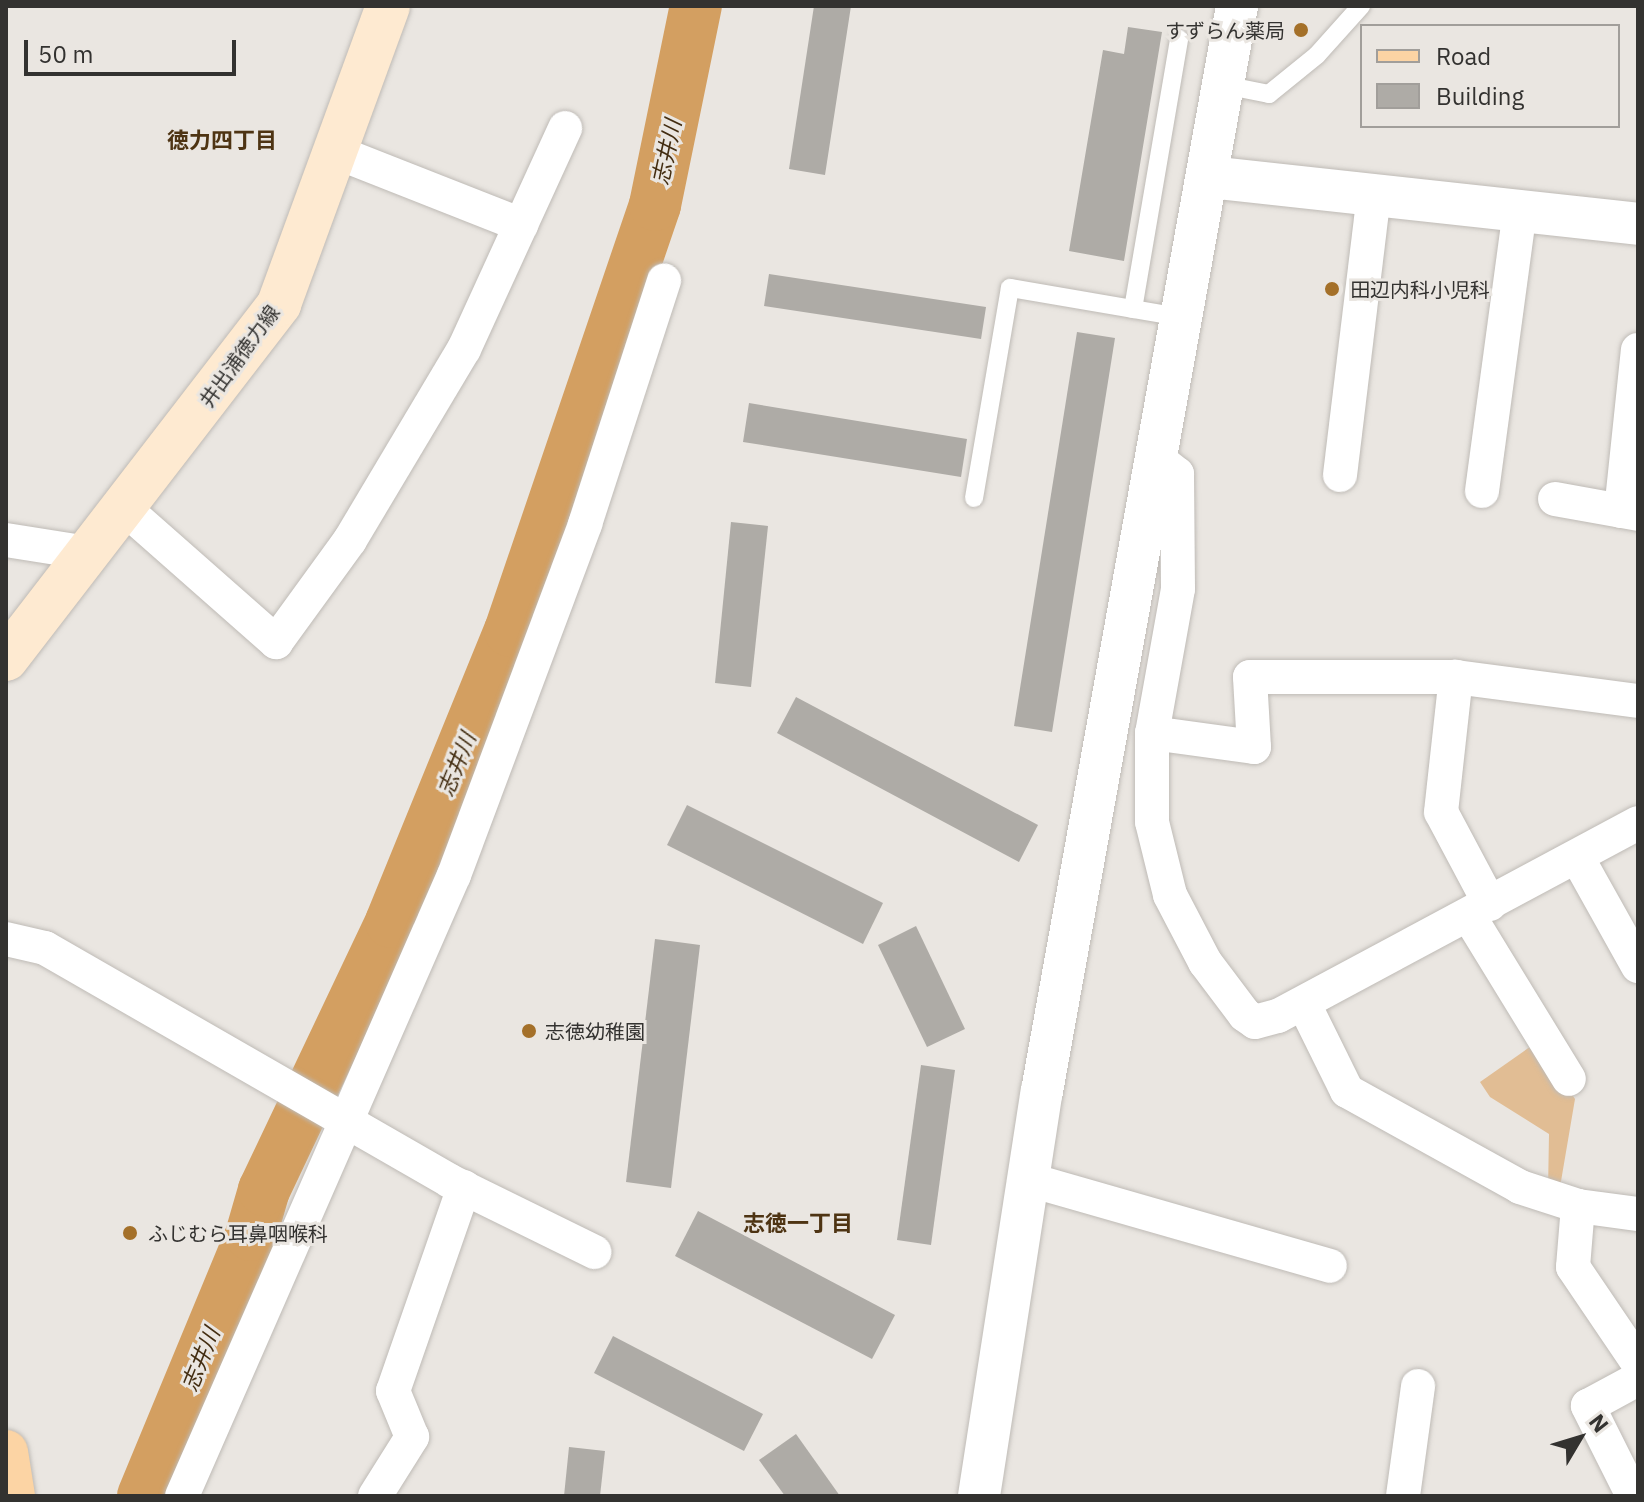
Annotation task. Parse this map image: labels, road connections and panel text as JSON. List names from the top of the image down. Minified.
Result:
{"streets":{"main road":["井出浦徳力線"]},"districts":["徳力四丁目","志徳一丁目"],"water":["志井川"],"places":["すずらん薬局","田辺内科小児科","志徳幼稚園","ふじむら耳鼻咽喉科"],"legend":["Road","Building"],"scale_bar":"50 m","north":"top right"}
